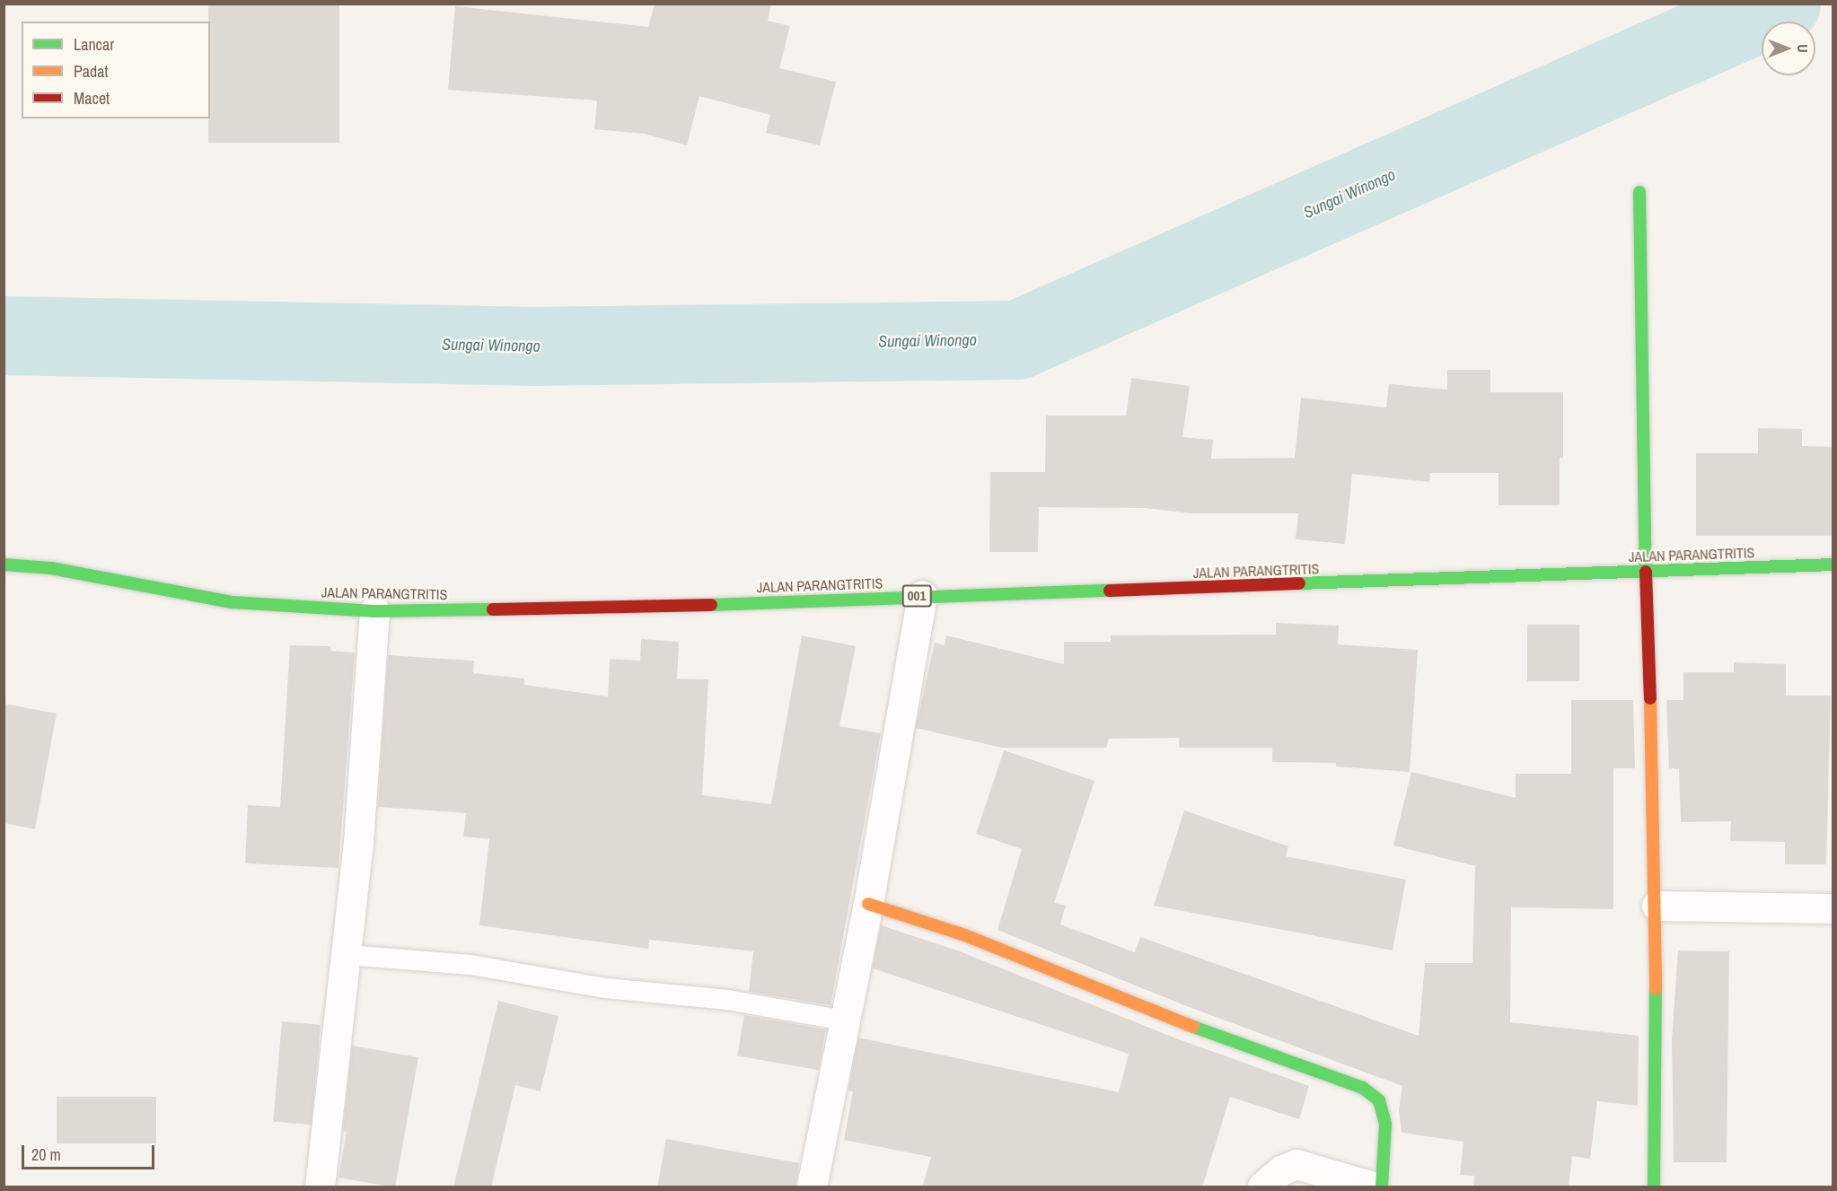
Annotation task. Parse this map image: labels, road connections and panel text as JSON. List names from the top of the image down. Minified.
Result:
{"streets":{"main road":["JALAN PARANGTRITIS","001"]},"water":["Sungai Winongo"],"legend":["Lancar","Padat","Macet"],"scale_bar":"20 m","north":"right"}
